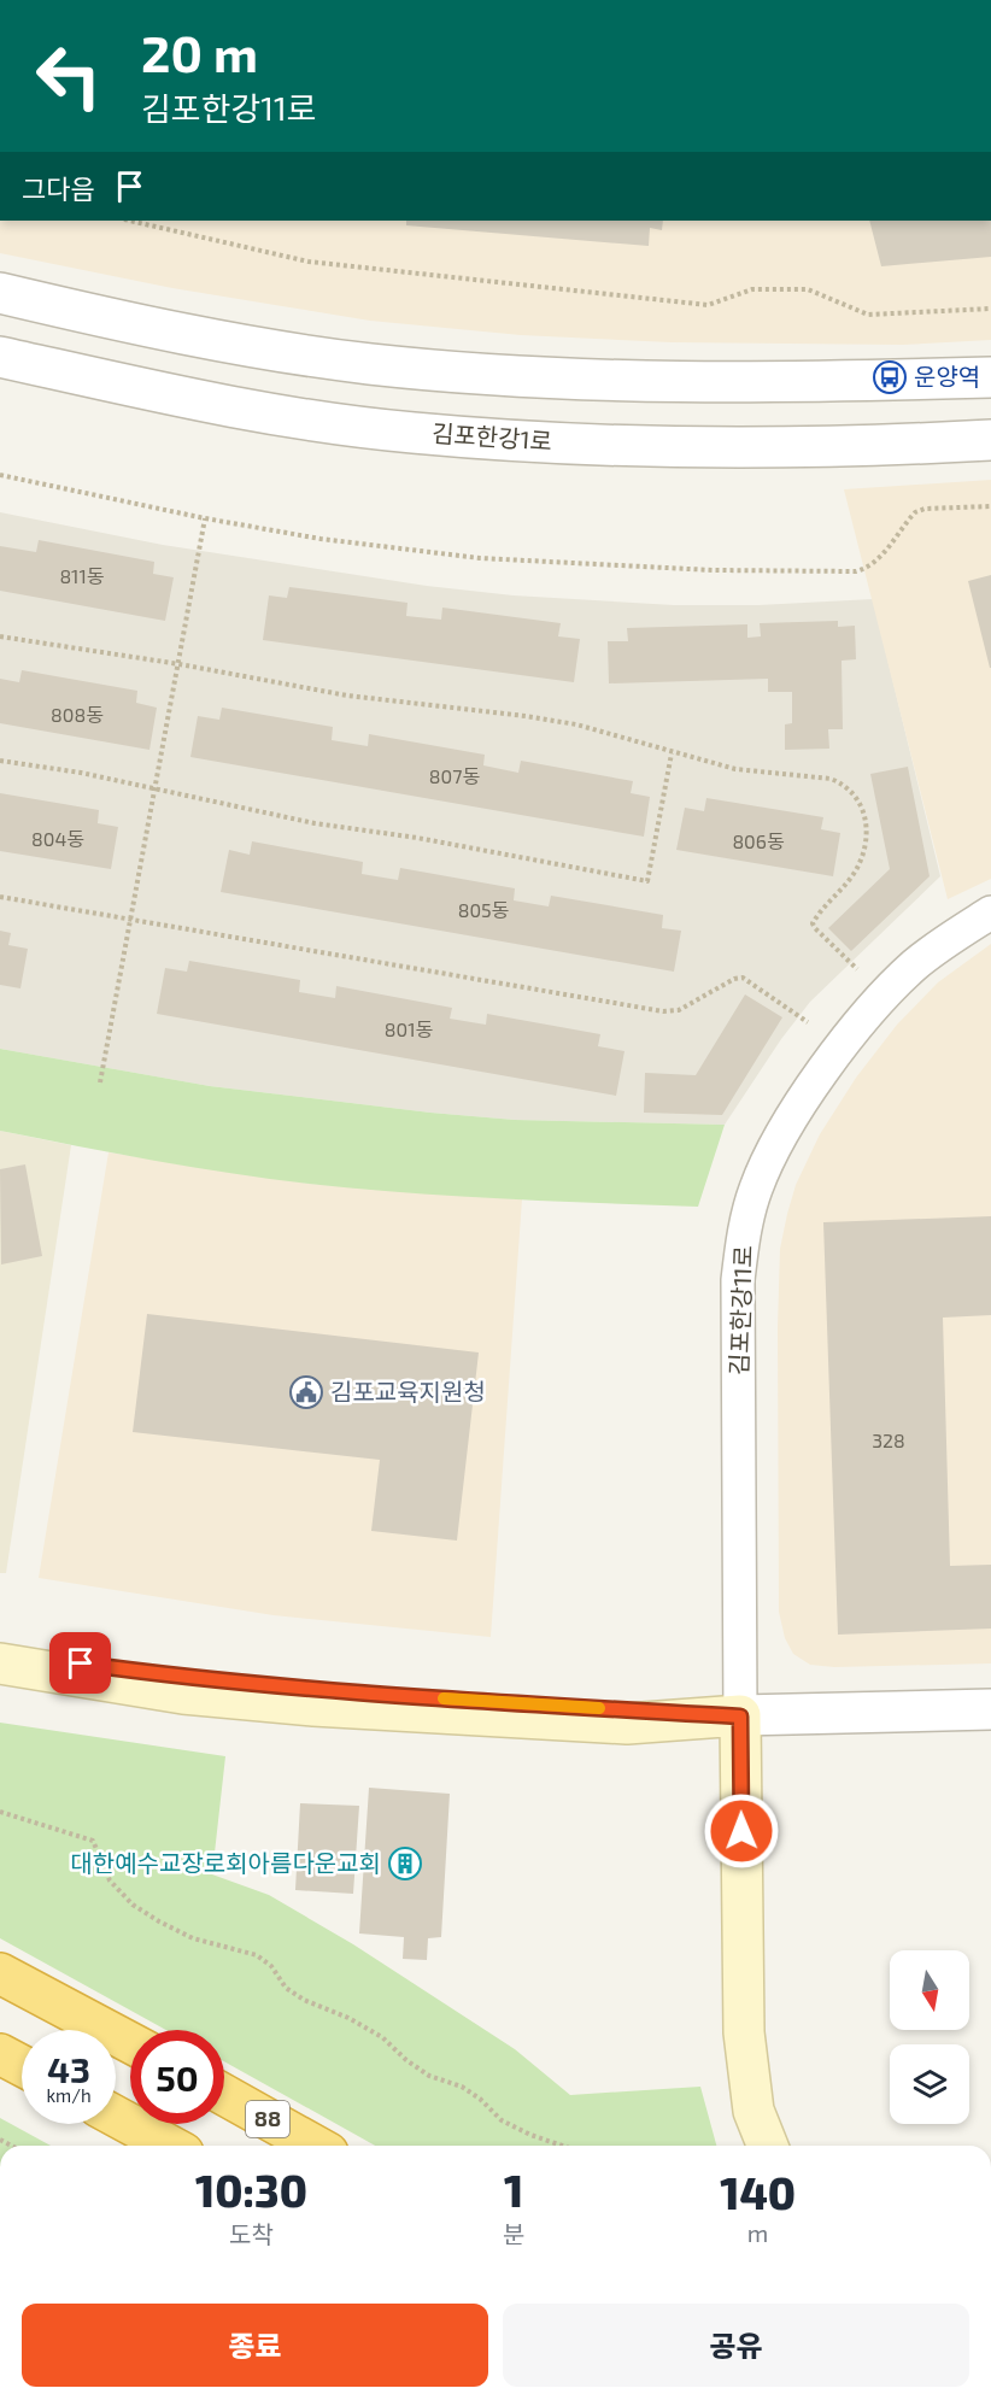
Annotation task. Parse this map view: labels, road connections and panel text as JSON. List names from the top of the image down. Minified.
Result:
{"streets":{"highway":["88"],"street":["김포한강1로","김포한강11로"]},"places":{"bus stop":["운양역"],"public building":["김포교육지원청"],"building":["대한예수교장로회아름다운교회"]},"house_numbers":["811동","808동","807동","804동","806동","805동","801동","328"],"north":"bottom","page":{"turn":["20 m","김포한강11로"],"then":"그다음","speed":"43 km/h","limit":"50","eta":["10:30","도착","1","분","140","m"],"buttons":["종료","공유"]}}
